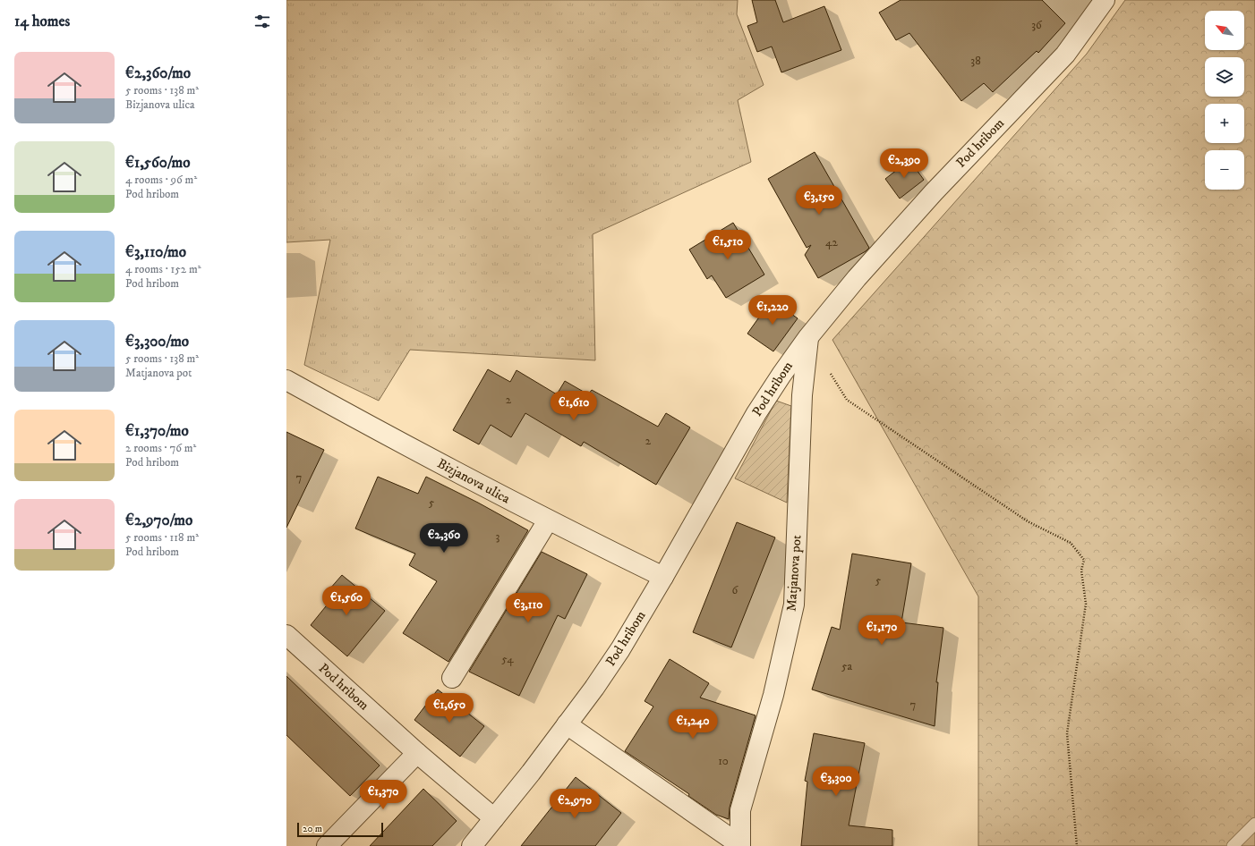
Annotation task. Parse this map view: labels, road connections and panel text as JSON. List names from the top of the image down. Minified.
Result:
{"streets":{"street":["Pod hribom","Bizjanova ulica","Matjanova pot"]},"crossings":[["Pod hribom","Bizjanova ulica"],["Pod hribom","Matjanova pot"]],"house_numbers":["36","38","42","2","2","7","5","3","5","6","54","5a","7","10"],"scale_bar":"20 m","north":"top left","page":{"heading":"14 homes","map_buttons":["+","−"],"list":[{"name":"€2,360/mo","note":"5 rooms · 138 m² · Bizjanova ulica"},{"name":"€1,560/mo","note":"4 rooms · 96 m² · Pod hribom"},{"name":"€3,110/mo","note":"4 rooms · 152 m² · Pod hribom"},{"name":"€3,300/mo","note":"5 rooms · 138 m² · Matjanova pot"},{"name":"€1,370/mo","note":"2 rooms · 76 m² · Pod hribom"},{"name":"€2,970/mo","note":"5 rooms · 118 m² · Pod hribom"}],"price":["€2,390","€3,150","€1,510","€1,220","€1,610","€2,360","€1,560","€3,110","€1,170","€1,650","€1,240","€3,300","€1,370","€2,970"],"scale":"20 m"}}
